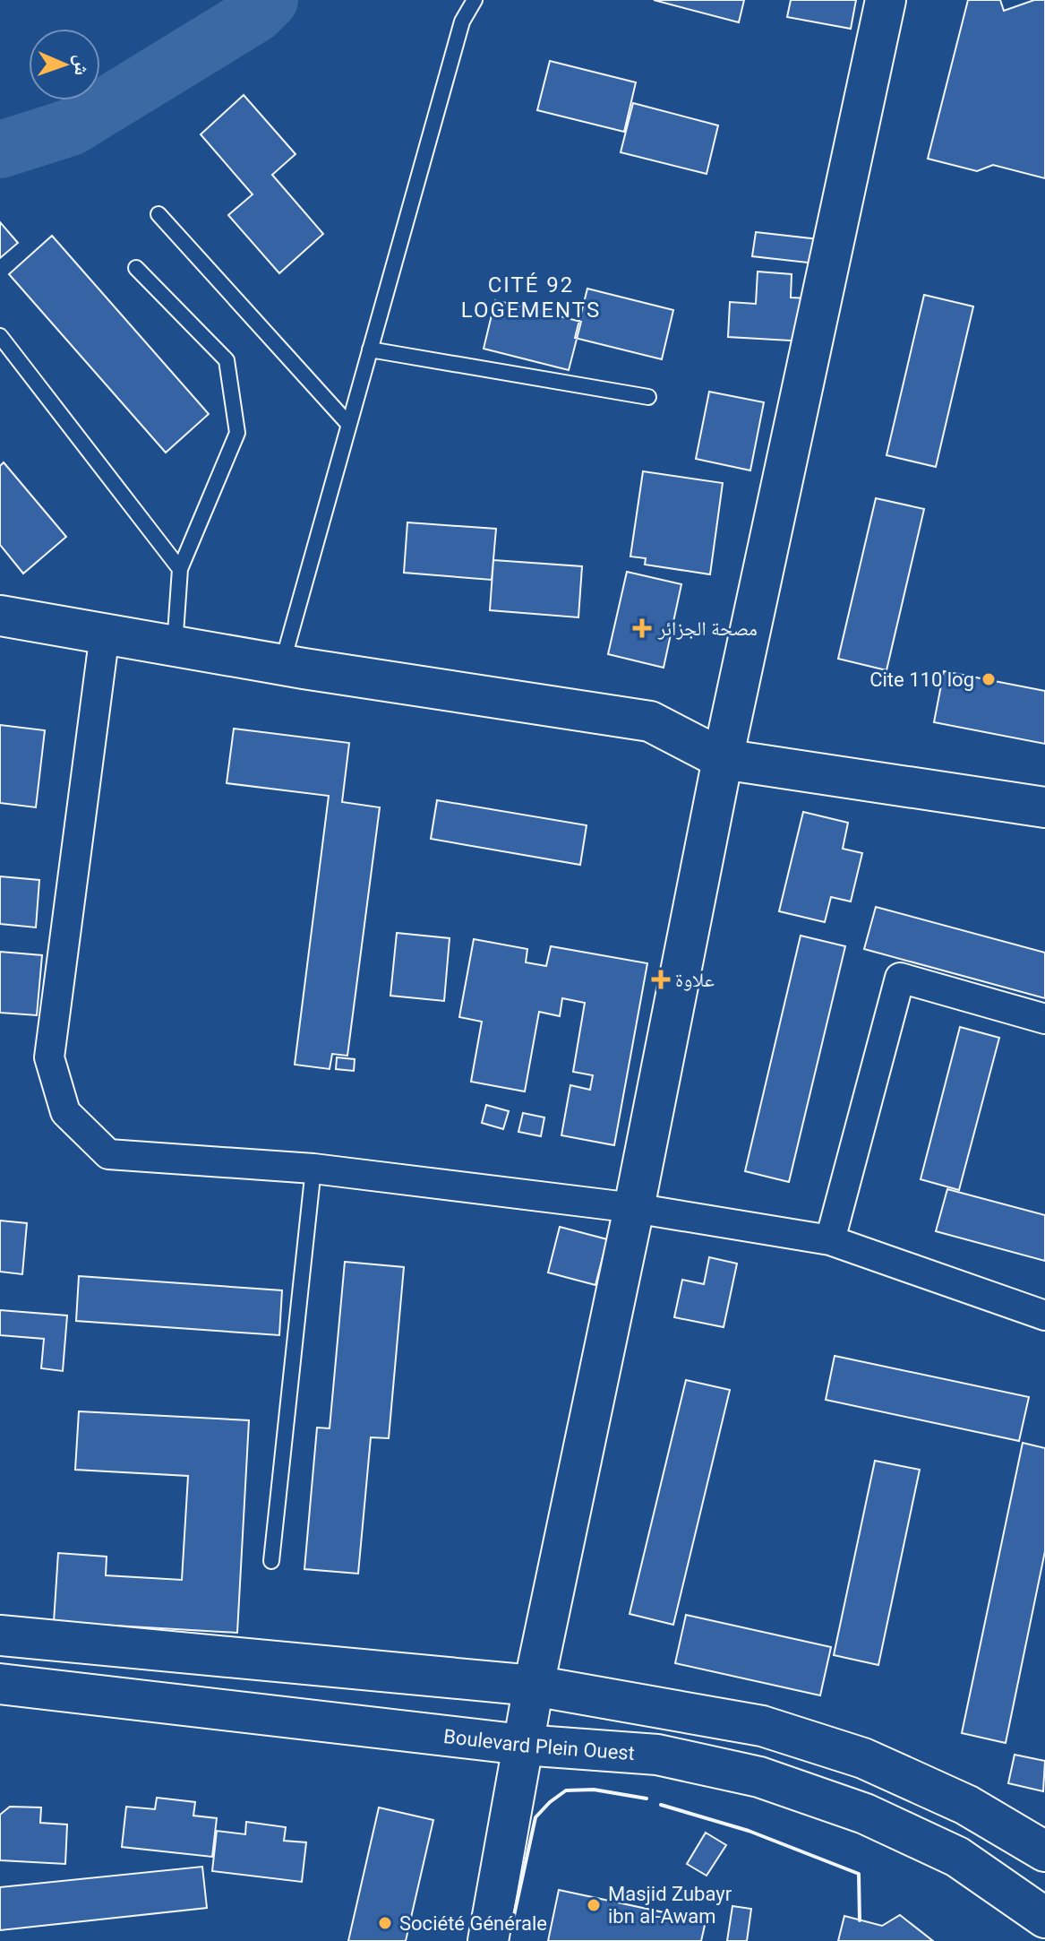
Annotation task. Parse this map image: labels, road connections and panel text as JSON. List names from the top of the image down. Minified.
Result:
{"streets":{"street":["Boulevard Plein Ouest"]},"districts":["CITÉ 92 LOGEMENTS"],"places":{"health":["مصحة الجزائر","علاوة"],"other":["Cite 110 log","Masjid Zubayr ibn al-Awam","Société Générale"]},"north":"right"}
